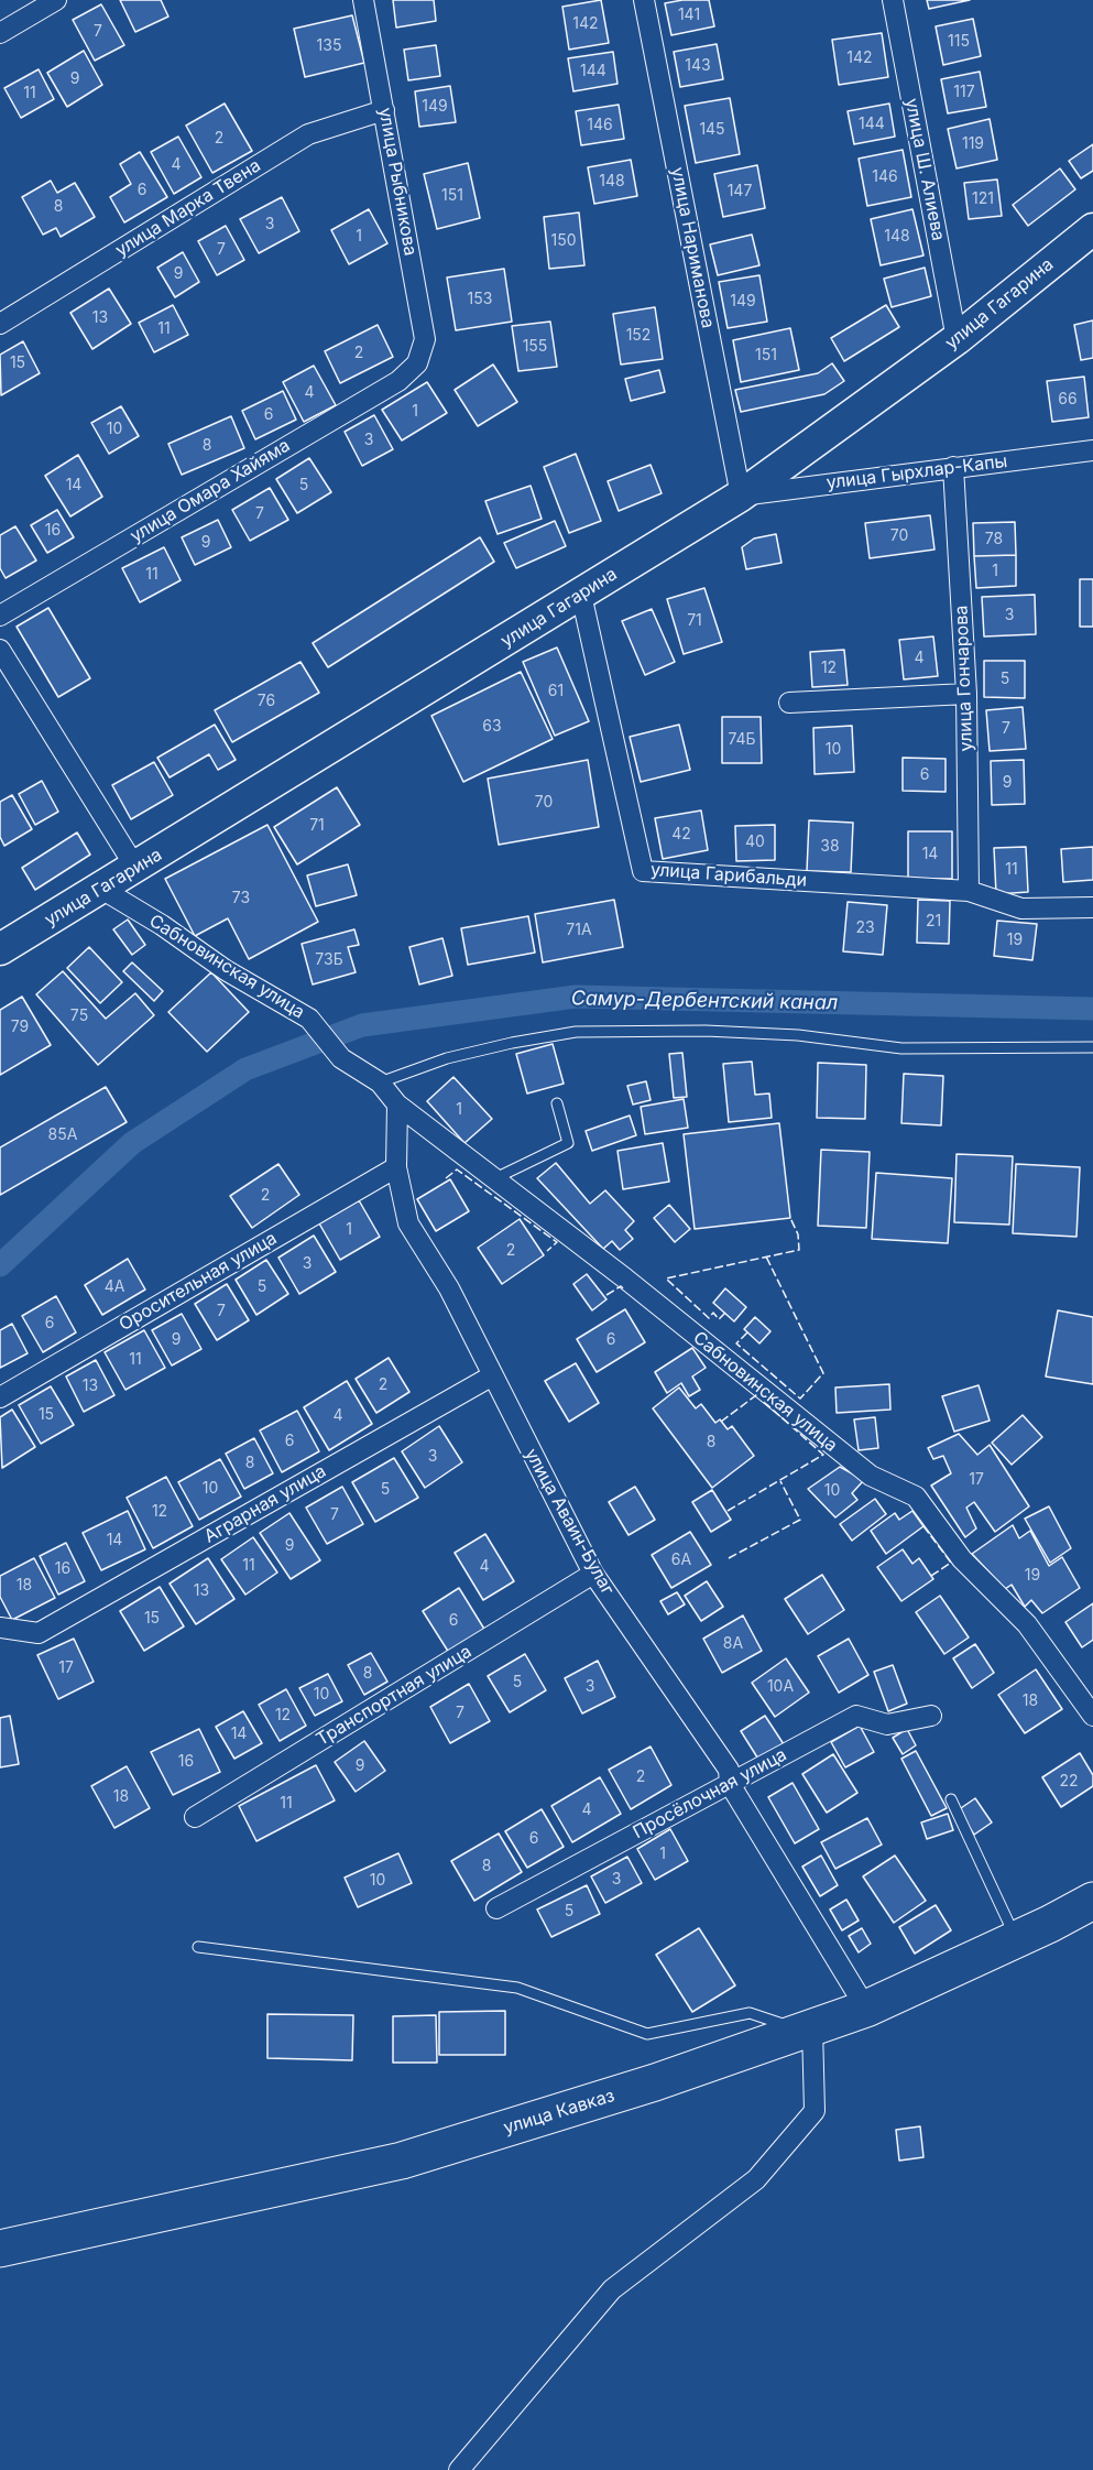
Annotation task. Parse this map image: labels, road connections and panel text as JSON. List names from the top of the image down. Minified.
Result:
{"streets":{"highway":["улица Кавказ"],"main road":["улица Гагарина"],"street":["улица Ш. Алиева","улица Рыбникова","улица Марка Твена","улица Нариманова","улица Гырхлар-Капы","улица Омара Хайяма","улица Гончарова","улица Гарибальди","Сабновинская улица","Оросительная улица","Аграрная улица","улица Аваин-Булаг","Транспортная улица","Просёлочная улица"]},"crossings":[["улица Ш. Алиева","улица Гагарина"],["улица Рыбникова","улица Марка Твена"],["улица Рыбникова","улица Омара Хайяма"],["улица Нариманова","улица Гагарина"],["улица Нариманова","улица Гырхлар-Капы"],["улица Гагарина","улица Гырхлар-Капы"],["улица Гагарина","улица Гарибальди"],["улица Гагарина","Сабновинская улица"],["улица Гырхлар-Капы","улица Гончарова"],["улица Гончарова","улица Гарибальди"],["Сабновинская улица","улица Аваин-Булаг"],["Оросительная улица","улица Аваин-Булаг"],["Аграрная улица","улица Аваин-Булаг"],["улица Аваин-Булаг","Транспортная улица"],["улица Аваин-Булаг","Просёлочная улица"],["улица Аваин-Булаг","улица Кавказ"]],"water":["Самур-Дербентский канал"],"house_numbers":["141","142","7","115","135","142","143","144","9","117","11","149","144","146","145","2","119","4","146","148","6","147","151","121","8","3","1","148","150","7","9","153","149","13","11","152","155","2","151","15","4","66","1","6","10","3","8","14","5","7","16","70","78","9","1","11","3","71","4","12","5","61","76","63","7","74Б","10","6","9","70","71","42","40","38","14","11","73","21","23","71А","19","73Б","75","79","1","85А","2","1","2","3","4А","5","7","6","9","6","11","2","13","15","4","6","8","3","8","17","10","5","10","12","7","14","9","6А","11","4","16","19","18","13","15","6","8А","17","8","5","3","10А","10","18","7","12","14","16","9","2","22","18","11","4","6","1","8","3","10","5"]}
